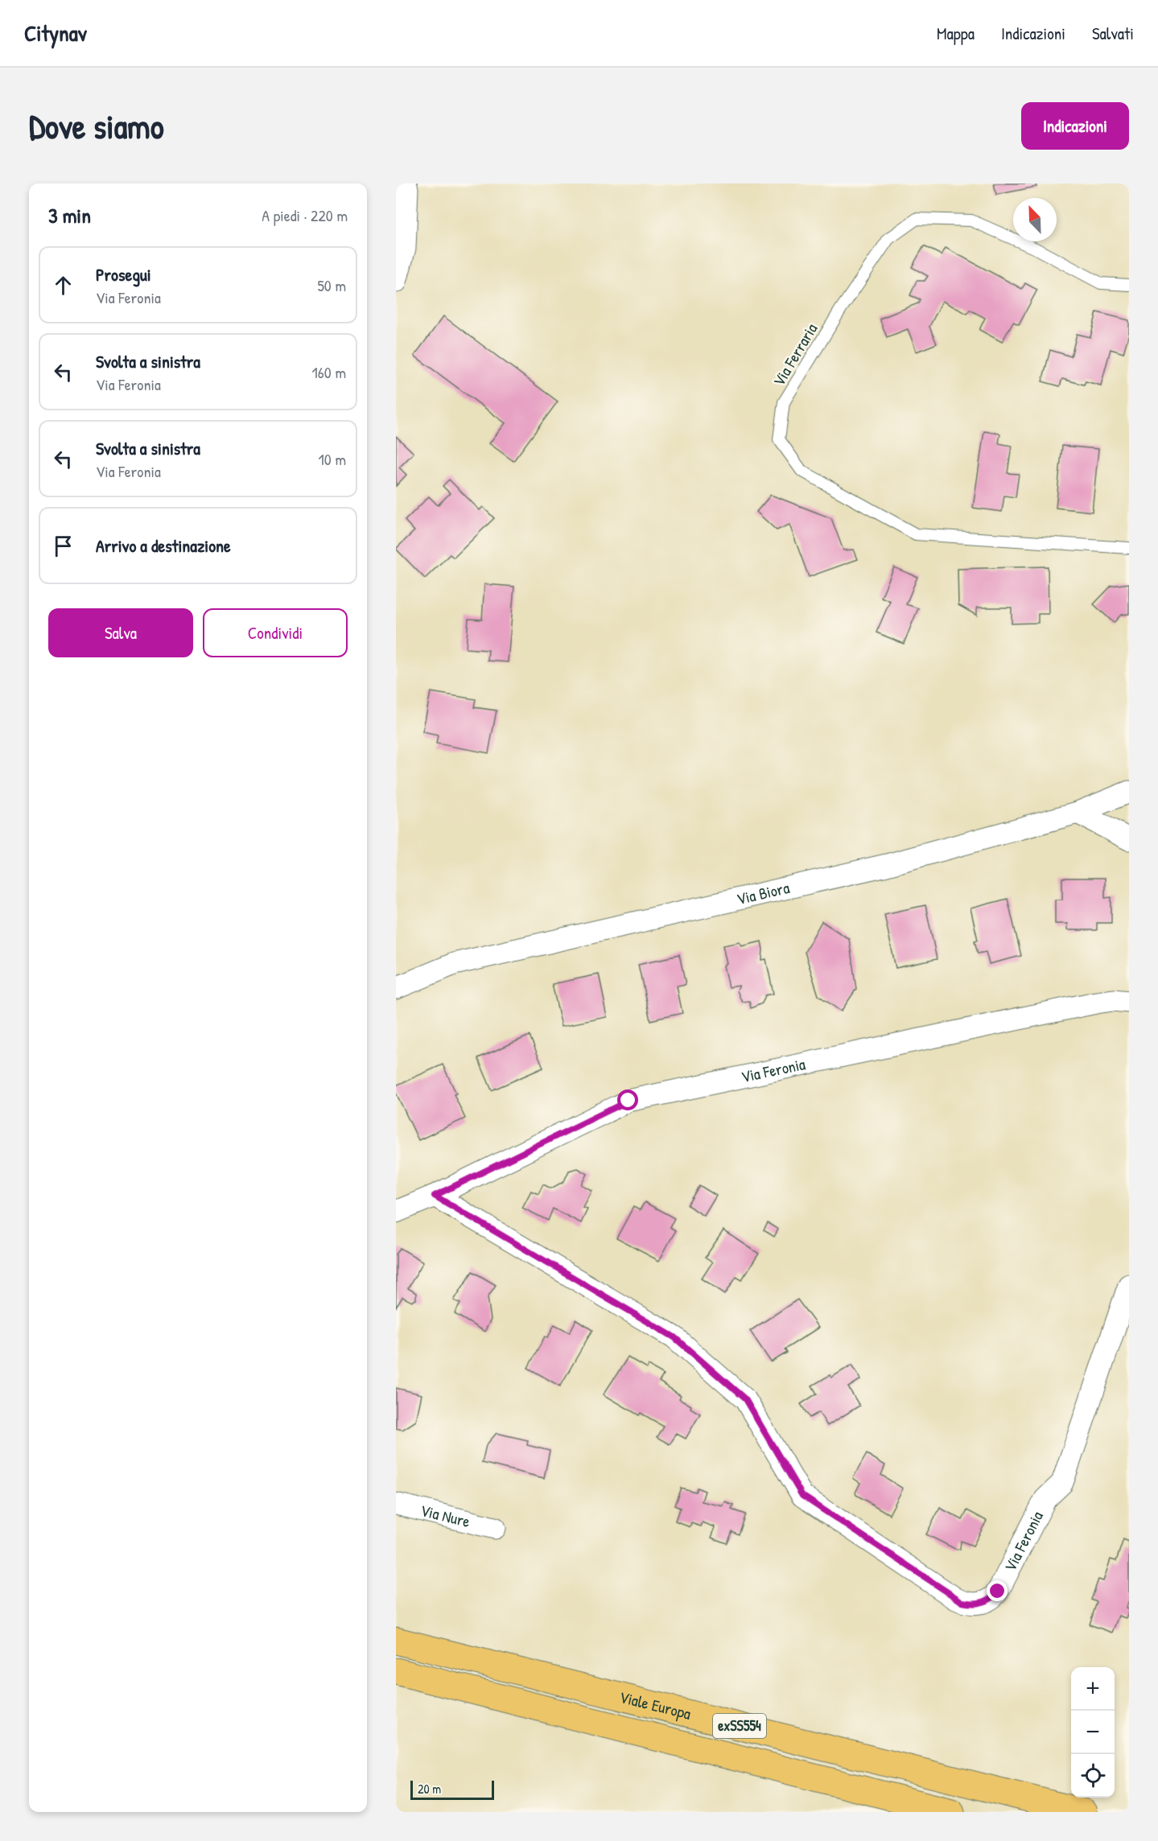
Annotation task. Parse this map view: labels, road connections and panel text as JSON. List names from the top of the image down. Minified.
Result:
{"streets":{"main road":["Viale Europa","exSS554"],"street":["Via Biora","Via Feronia","Via Nure"],"lane":["Via Ferraria"]},"scale_bar":"20 m","north":"top left","page":{"header":"Citynav","nav":["Mappa","Indicazioni","Salvati"],"buttons":["Indicazioni",["Salva","Condividi"]],"title":"Dove siamo","heading":["3 min","A piedi · 220 m"],"list":[["Prosegui","Via Feronia","50 m"],["Svolta a sinistra","Via Feronia","160 m"],["Svolta a sinistra","Via Feronia","10 m"],"Arrivo a destinazione"],"map_buttons":["+","−"],"scale":"20 m"}}
